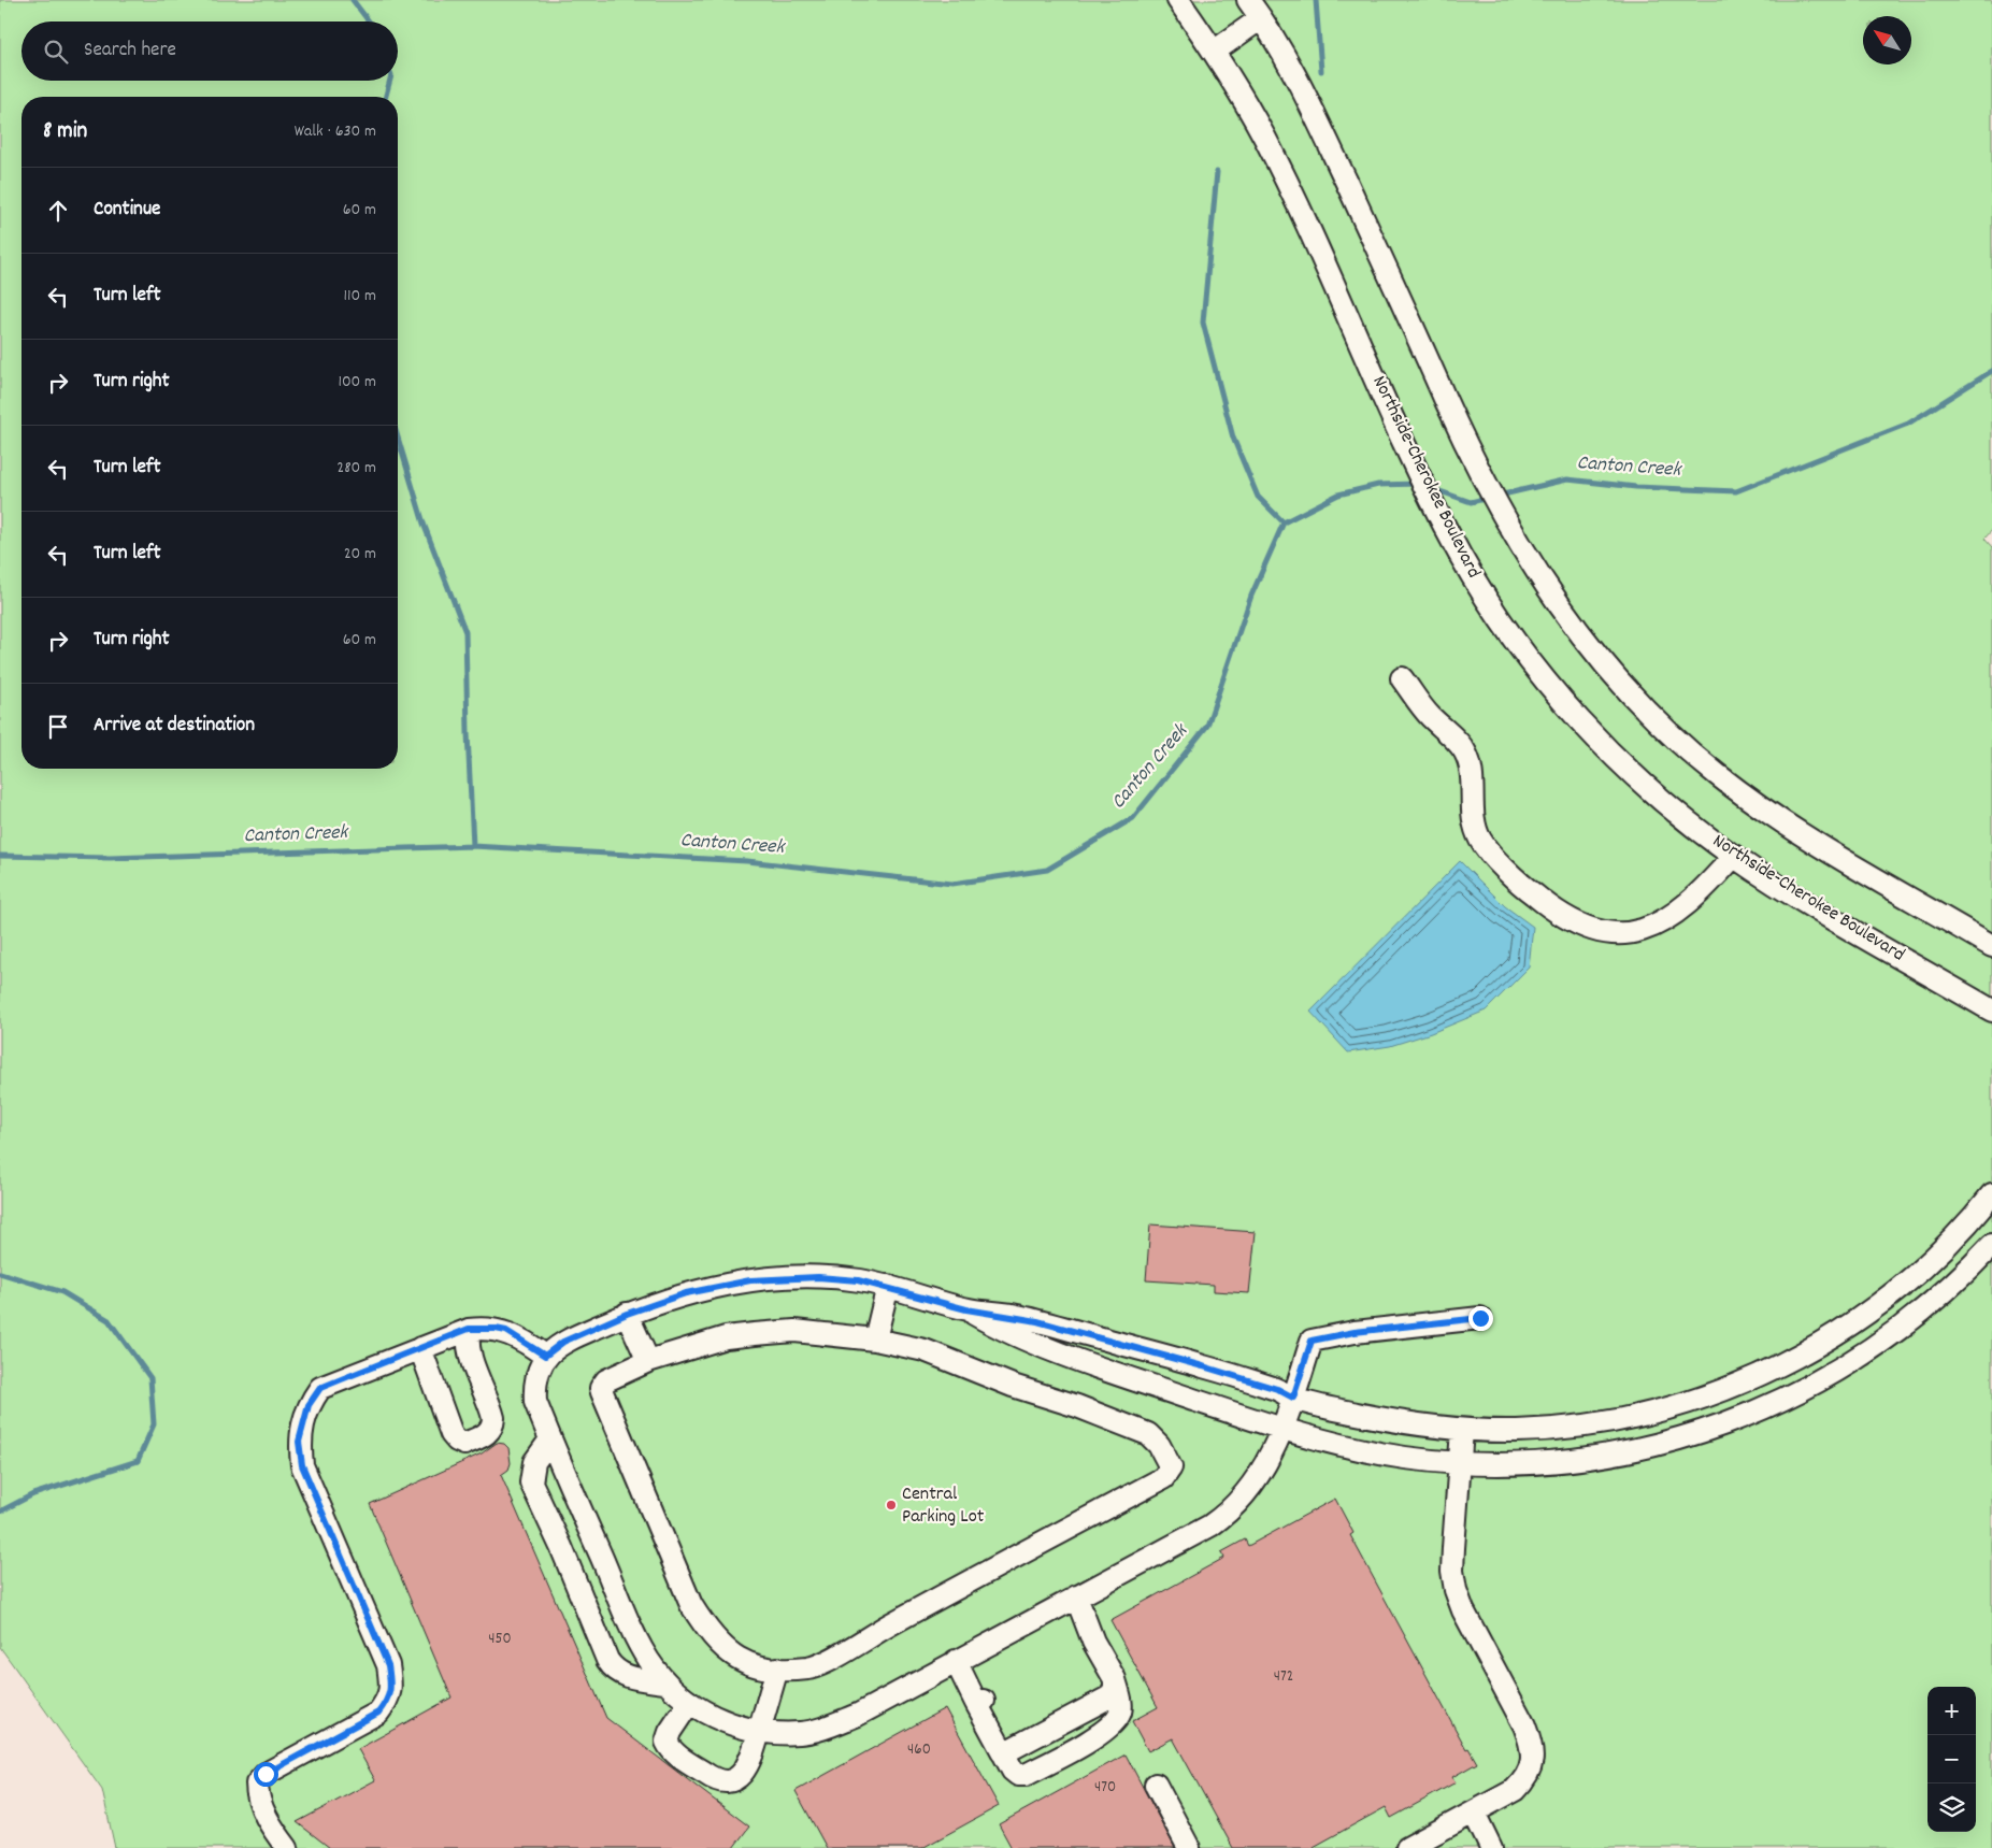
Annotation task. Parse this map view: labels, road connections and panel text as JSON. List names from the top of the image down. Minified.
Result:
{"streets":{"street":["Northside-Cherokee Boulevard"]},"water":["Canton Creek"],"places":["Central Parking Lot"],"house_numbers":["450","472","460","470"],"north":"top left","page":{"search":"Search here","heading":["8 min","Walk · 630 m"],"list":[["Continue","60 m"],["Turn left","110 m"],["Turn right","100 m"],["Turn left","280 m"],["Turn left","20 m"],["Turn right","60 m"],"Arrive at destination"],"map_buttons":["+","−"]}}
